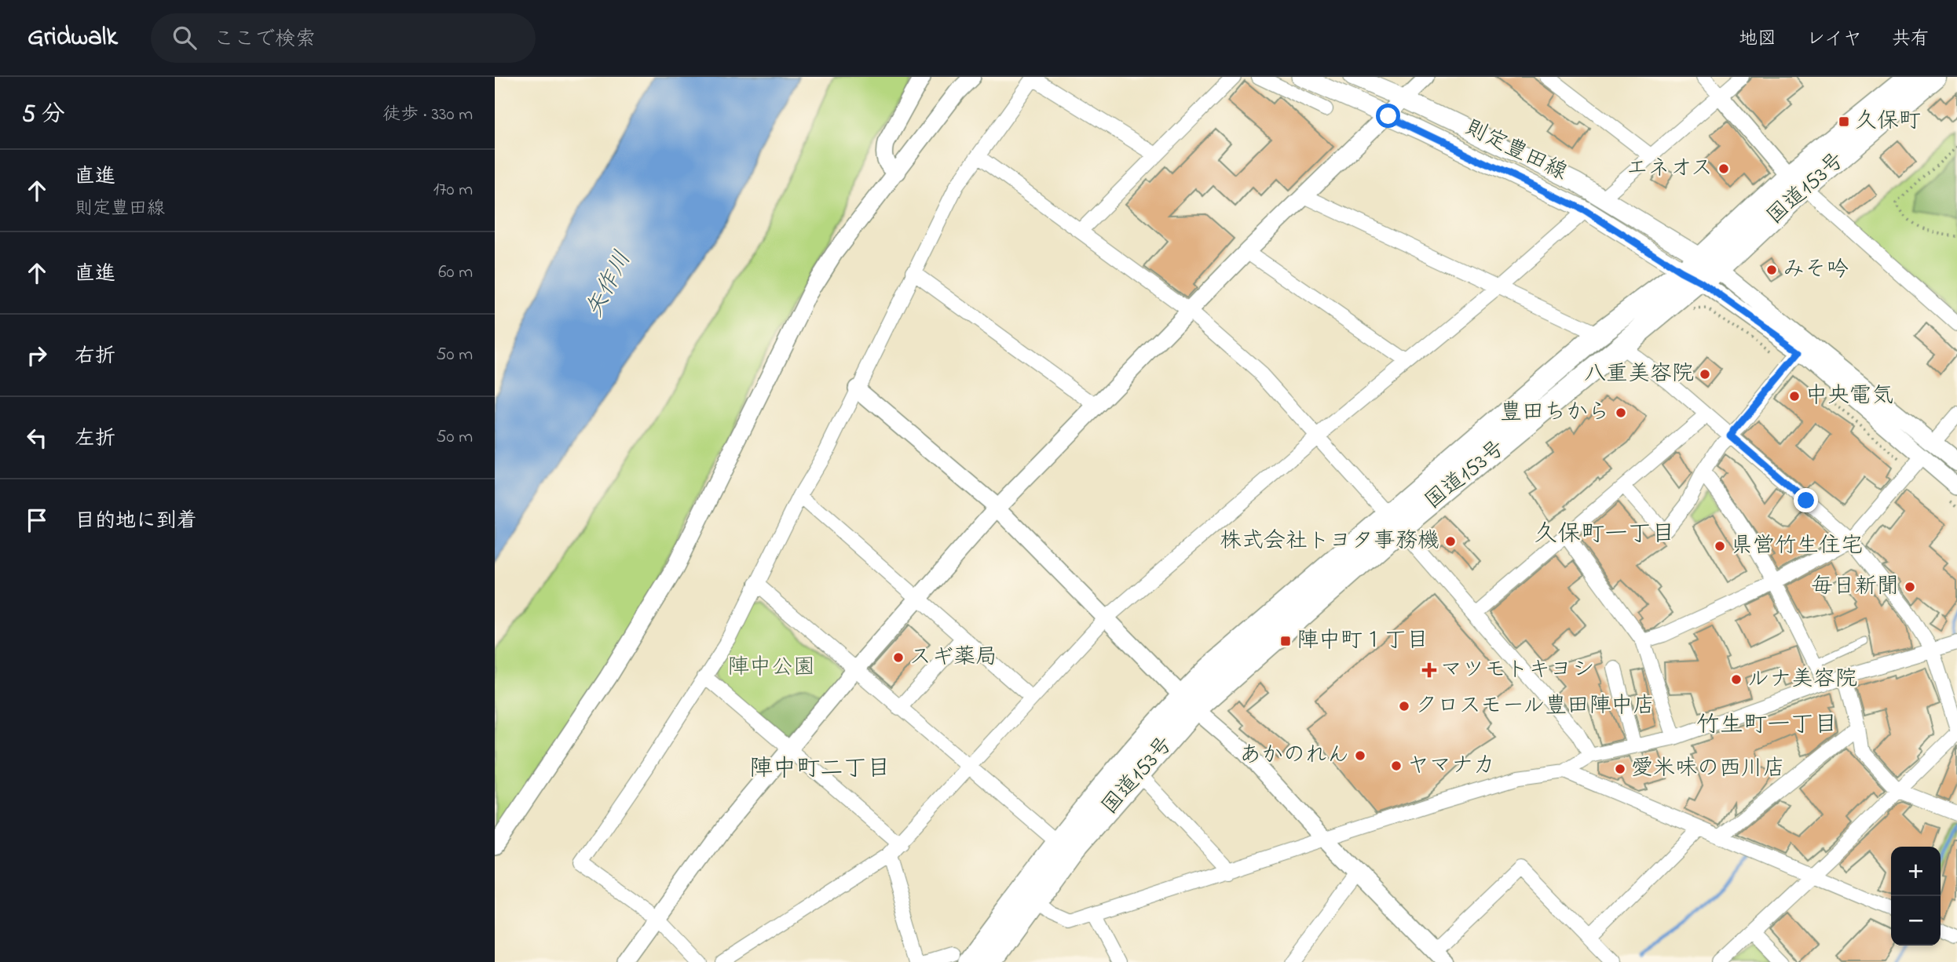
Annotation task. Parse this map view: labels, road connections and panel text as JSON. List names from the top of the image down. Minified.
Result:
{"streets":{"highway":["国道153号"],"main road":["則定豊田線"]},"crossings":[["則定豊田線","国道153号"]],"districts":["久保町一丁目","竹生町一丁目","陣中町二丁目"],"water":["矢作川"],"parks":["陣中公園"],"places":{"transit":["久保町","陣中町１丁目"],"other":["エネオス","みそ吟","八重美容院","中央電気","豊田ちから","株式会社トヨタ事務機","県営竹生住宅","毎日新聞","スギ薬局","ルナ美容院","クロスモール豊田陣中店","あかのれん","ヤマナカ","愛米味の西川店"],"health":["マツモトキヨシ"]},"page":{"header":"Gridwalk","search":"ここで検索","nav":["地図","レイヤ","共有"],"heading":["5 分","徒歩 · 330 m"],"list":[["直進","則定豊田線","170 m"],["直進","60 m"],["右折","50 m"],["左折","50 m"],"目的地に到着"],"map_buttons":["+","−"]}}
